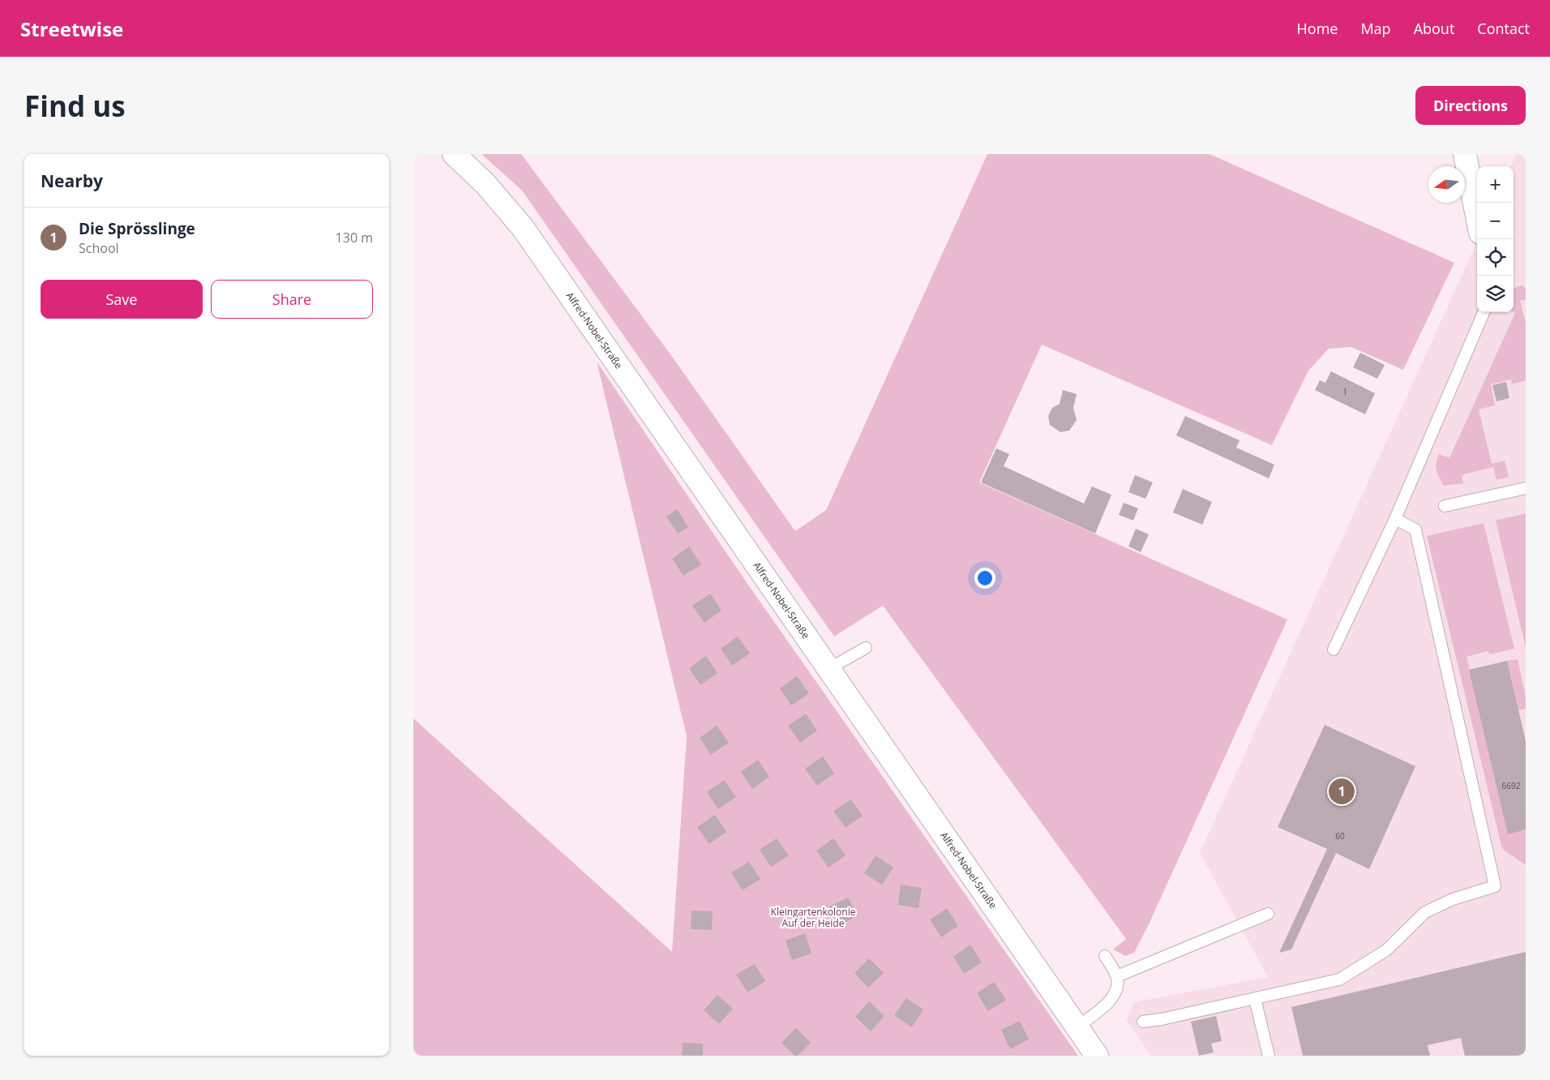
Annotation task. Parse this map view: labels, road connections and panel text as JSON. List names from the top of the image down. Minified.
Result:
{"streets":{"street":["Alfred-Nobel-Straße"]},"parks":["Kleingartenkolonie Auf der Heide"],"house_numbers":["1","6692","60"],"north":"left","page":{"header":"Streetwise","nav":["Home","Map","About","Contact"],"buttons":["Directions",["Save","Share"]],"title":"Find us","heading":"Nearby","map_buttons":["+","−"],"list":[{"mark":"1","name":"Die Sprösslinge","note":"School","value":"130 m"}],"pins":"1"}}
